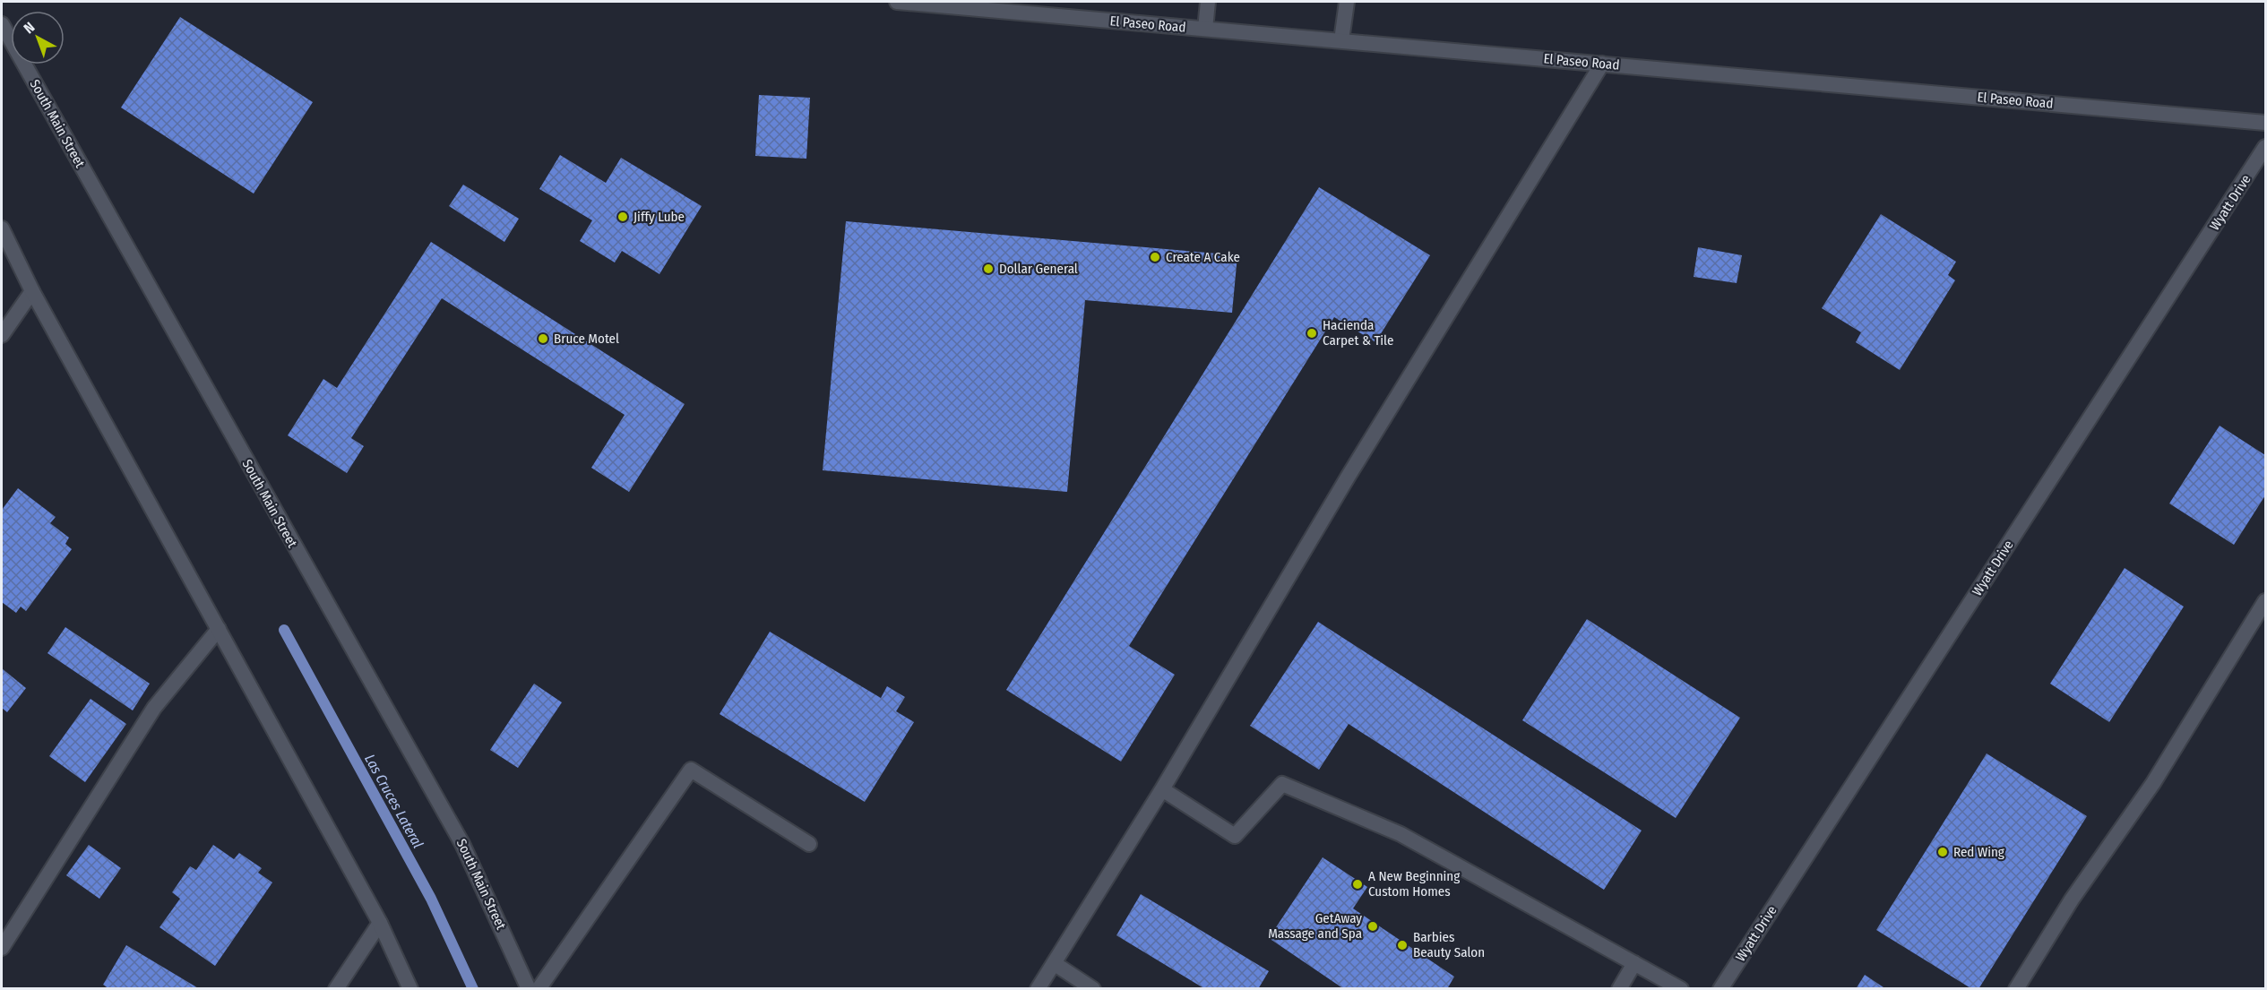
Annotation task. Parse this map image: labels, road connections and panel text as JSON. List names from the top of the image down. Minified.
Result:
{"streets":{"main road":["El Paseo Road","South Main Street","Wyatt Drive"]},"water":["Las Cruces Lateral"],"places":["Jiffy Lube","Create A Cake","Dollar General","Hacienda Carpet & Tile","Bruce Motel","Red Wing","A New Beginning Custom Homes","GetAway Massage and Spa","Barbies Beauty Salon"],"north":"top left"}
